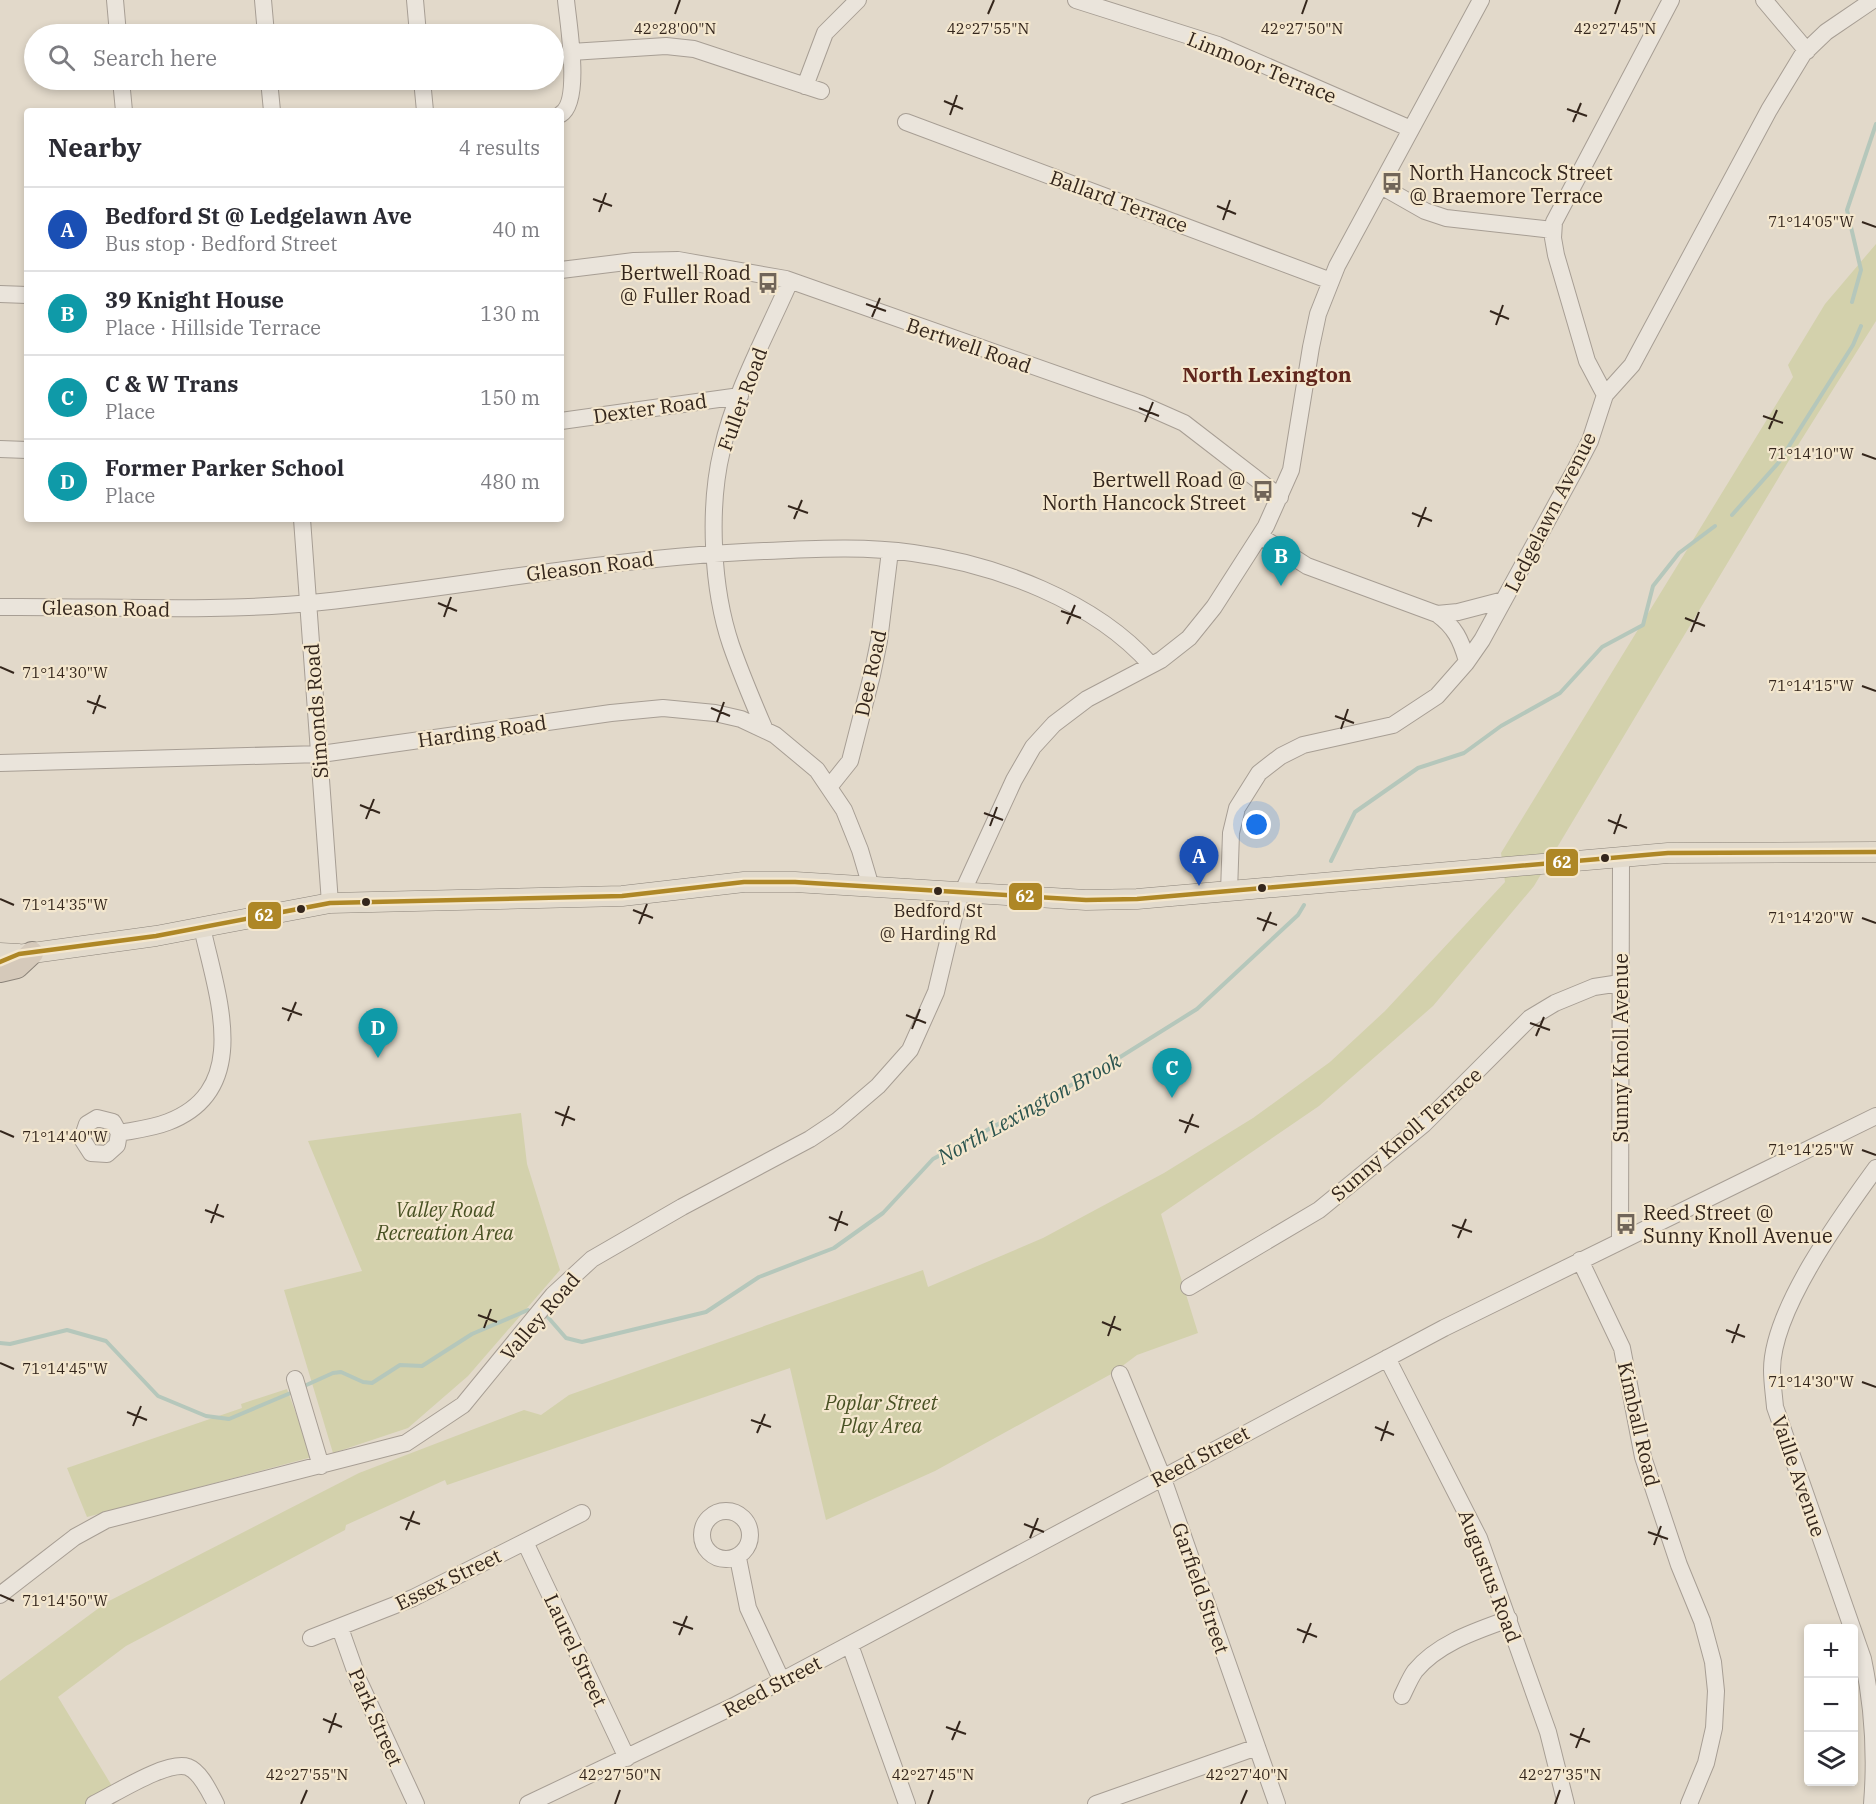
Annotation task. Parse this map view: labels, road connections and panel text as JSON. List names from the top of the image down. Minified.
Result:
{"streets":{"street":["Linmoor Terrace","Ballard Terrace","Bertwell Road","Fuller Road","Dexter Road","Ledgelawn Avenue","Gleason Road","Dee Road","Simonds Road","Harding Road","Sunny Knoll Avenue","Sunny Knoll Terrace","Valley Road","Kimball Road","Reed Street","Vaille Avenue","Augustus Road","Essex Street","Garfield Street","Laurel Street","Park Street"]},"crossings":[["Linmoor Terrace","Valley Road"],["Ballard Terrace","Valley Road"],["Bertwell Road","Fuller Road"],["Bertwell Road","Valley Road"],["Fuller Road","Dexter Road"],["Fuller Road","Gleason Road"],["Fuller Road","Harding Road"],["Gleason Road","Dee Road"],["Gleason Road","Simonds Road"],["Gleason Road","Valley Road"],["Dee Road","Harding Road"],["Simonds Road","Harding Road"],["Sunny Knoll Avenue","Sunny Knoll Terrace"],["Sunny Knoll Avenue","Reed Street"],["Kimball Road","Reed Street"],["Reed Street","Augustus Road"],["Reed Street","Garfield Street"],["Reed Street","Laurel Street"],["Essex Street","Laurel Street"],["Essex Street","Park Street"]],"districts":["North Lexington"],"water":["North Lexington Brook"],"parks":["Valley Road Recreation Area","Poplar Street Play Area"],"places":{"bus stop":["North Hancock Street @ Braemore Terrace","Bertwell Road @ Fuller Road","Bertwell Road @ North Hancock Street","Reed Street @ Sunny Knoll Avenue"],"other":["Bedford St @ Harding Rd"]},"lines":["transit line 62"],"page":{"search":"Search here","heading":["Nearby","4 results"],"list":[{"mark":"A","name":"Bedford St @ Ledgelawn Ave","note":"Bus stop · Bedford Street","value":"40 m"},{"mark":"B","name":"39 Knight House","note":"Place · Hillside Terrace","value":"130 m"},{"mark":"C","name":"C & W Trans","note":"Place","value":"150 m"},{"mark":"D","name":"Former Parker School","note":"Place","value":"480 m"}],"pins":["B","A","D","C"],"map_buttons":["+","−"]},"coordinates":["42°28'00\"N","42°27'55\"N","42°27'50\"N","42°27'45\"N","71°14'05\"W","71°14'10\"W","71°14'30\"W","71°14'15\"W","71°14'35\"W","71°14'20\"W","71°14'40\"W","71°14'25\"W","71°14'45\"W","71°14'50\"W","42°27'40\"N","42°27'35\"N"]}
